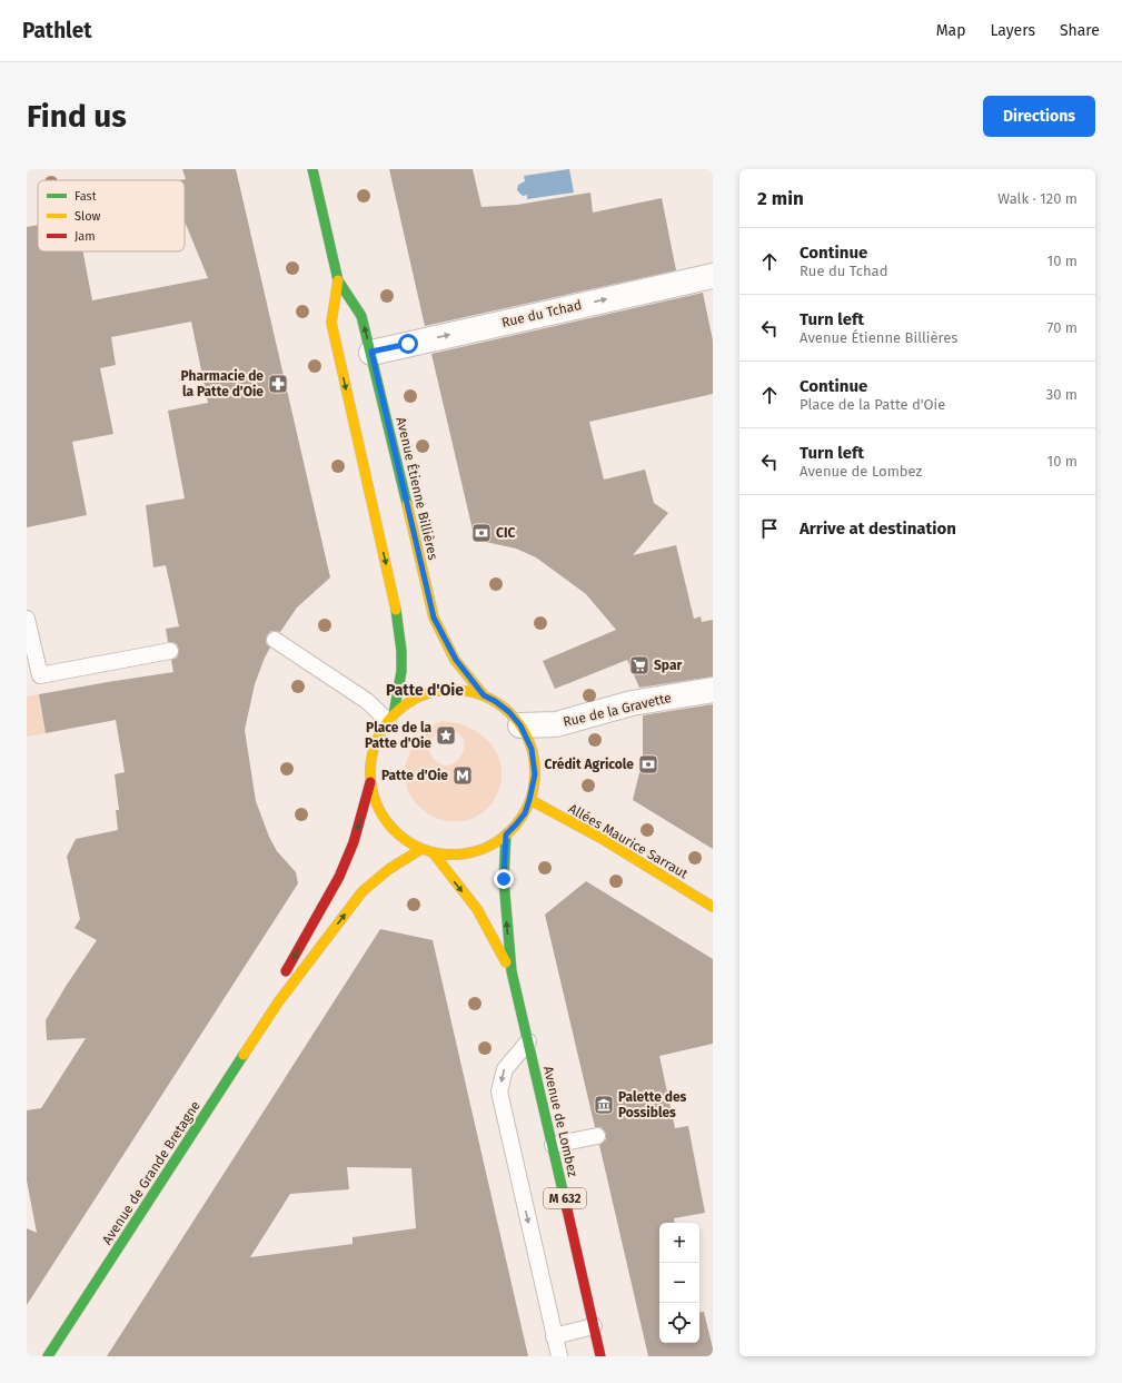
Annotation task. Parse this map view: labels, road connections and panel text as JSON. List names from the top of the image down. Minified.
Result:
{"streets":{"main road":["Avenue Étienne Billières","Allées Maurice Sarraut","Avenue de Lombez","Avenue de Grande Bretagne","M 632"],"street":["Rue du Tchad","Rue de la Gravette"]},"crossings":[["Rue du Tchad","Avenue Étienne Billières"]],"one_way":["Rue du Tchad"],"districts":["Patte d'Oie"],"places":{"pharmacy":["Pharmacie de la Patte d'Oie"],"bank":["CIC","Crédit Agricole"],"supermarket":["Spar"],"place":["Place de la Patte d'Oie"],"metro station":["Patte d'Oie"],"museum":["Palette des Possibles"]},"legend":["Fast","Slow","Jam"],"page":{"header":"Pathlet","nav":["Map","Layers","Share"],"buttons":"Directions","title":"Find us","heading":["2 min","Walk · 120 m"],"list":[["Continue","Rue du Tchad","10 m"],["Turn left","Avenue Étienne Billières","70 m"],["Continue","Place de la Patte d'Oie","30 m"],["Turn left","Avenue de Lombez","10 m"],"Arrive at destination"],"map_buttons":["+","−"]}}
